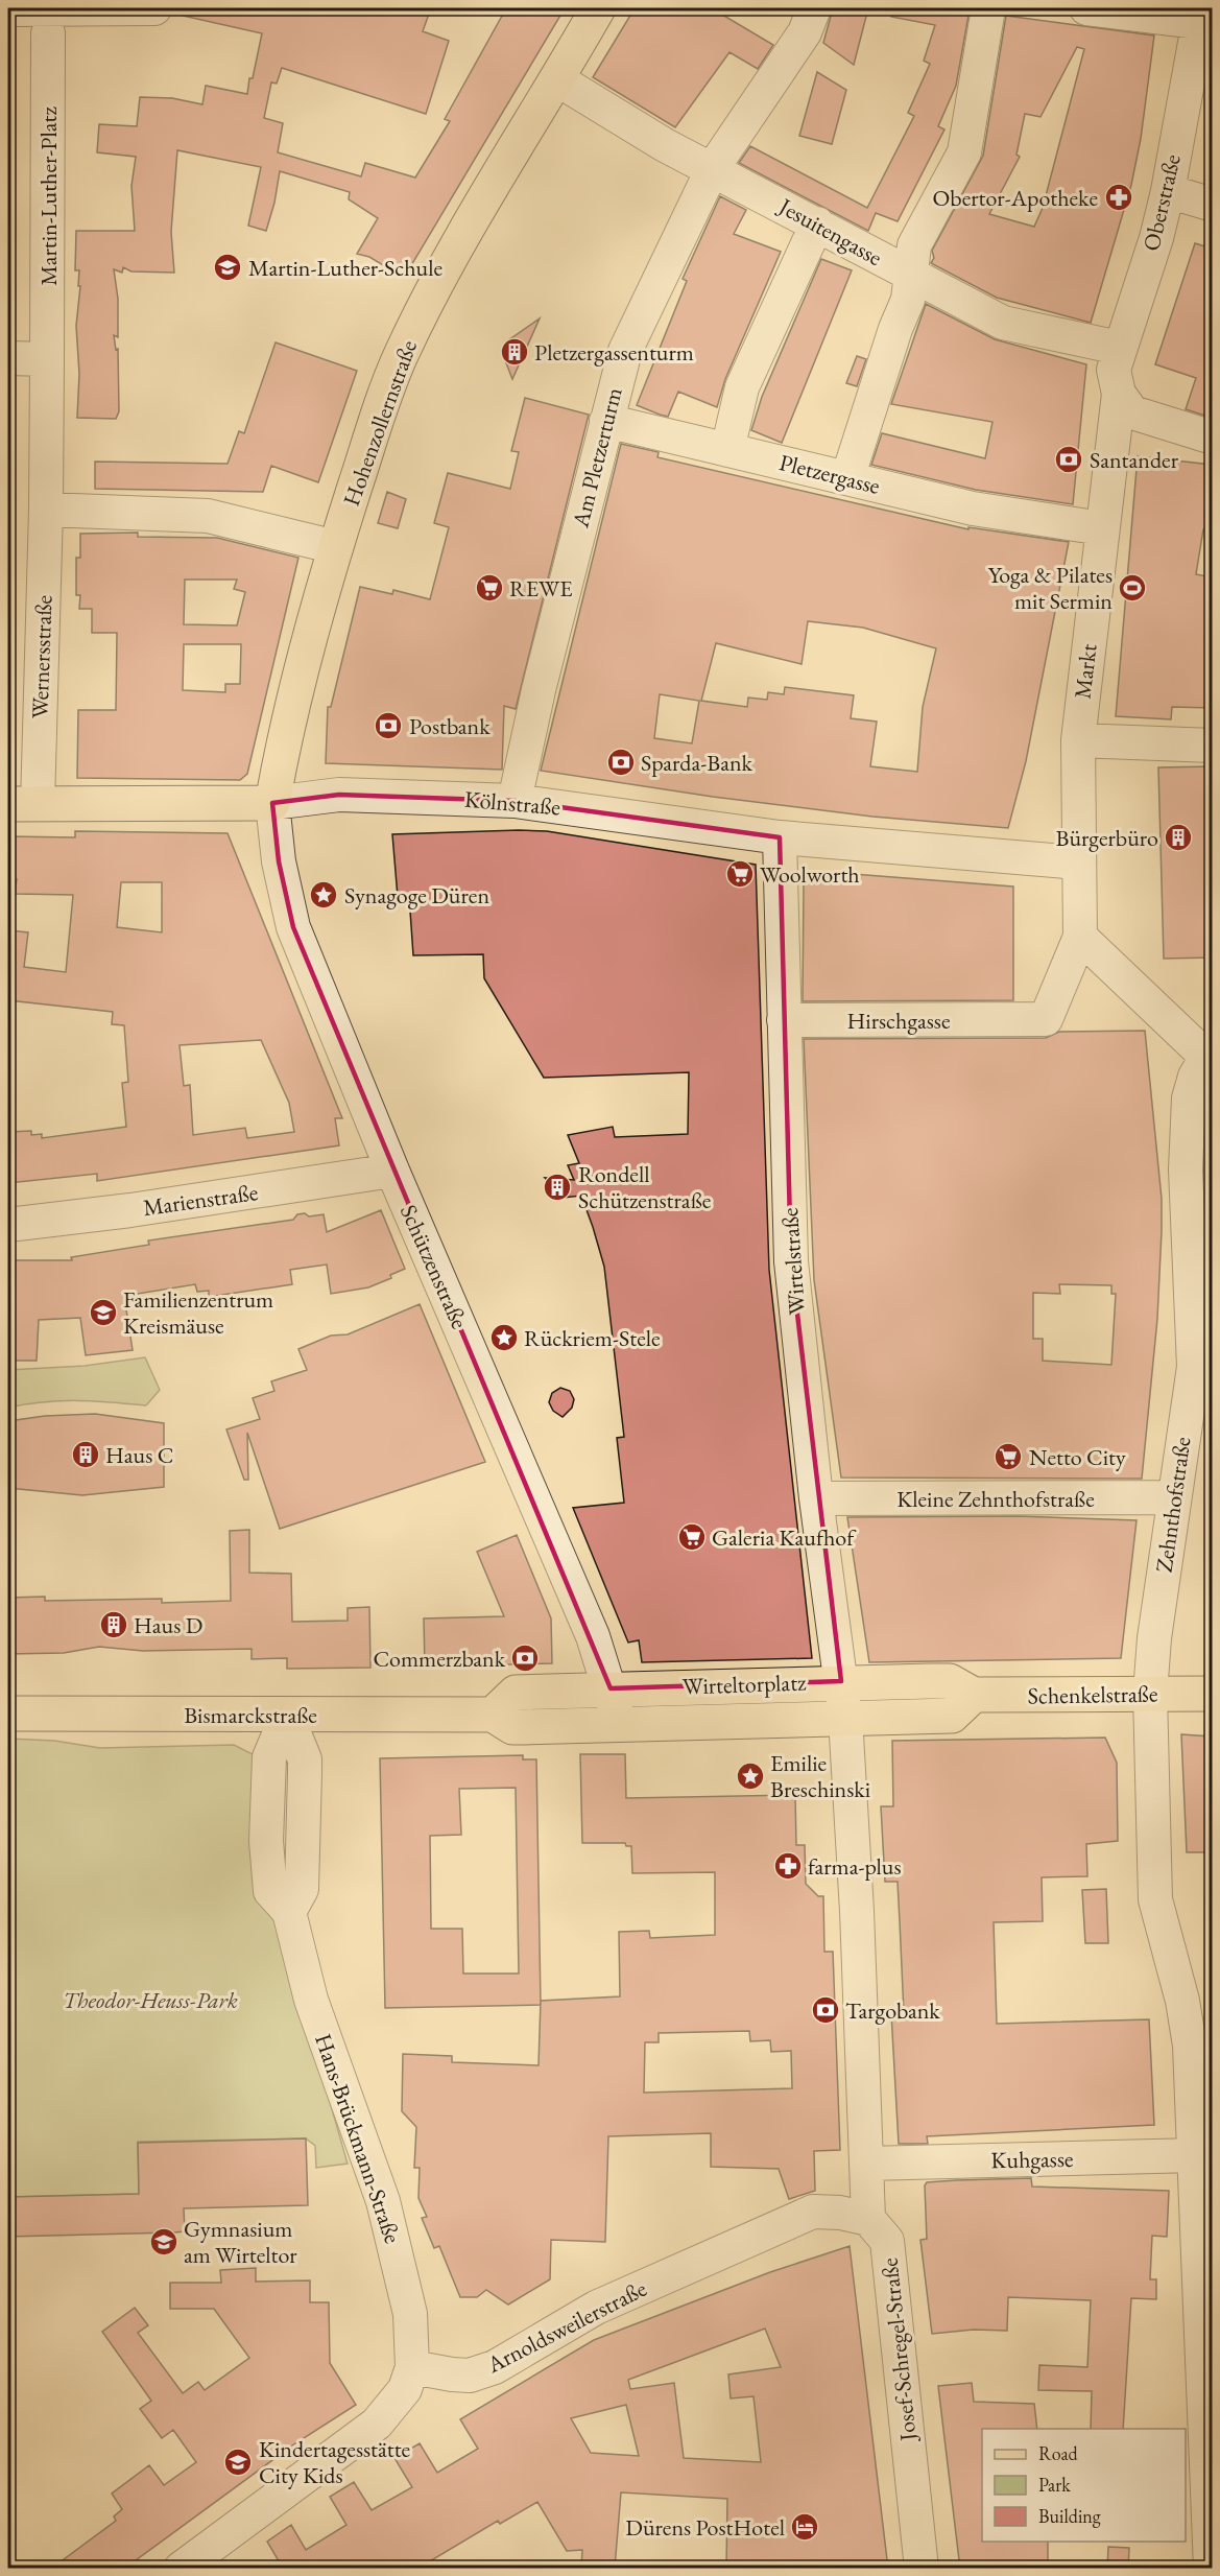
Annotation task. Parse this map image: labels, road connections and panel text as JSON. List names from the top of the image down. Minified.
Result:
{"streets":{"main road":["Hohenzollernstraße","Kölnstraße","Wirteltorplatz","Schenkelstraße","Bismarckstraße"],"street":["Martin-Luther-Platz","Oberstraße","Jesuitengasse","Am Pletzerturm","Pletzergasse","Wernersstraße","Markt","Hirschgasse","Marienstraße","Wirtelstraße","Schützenstraße","Kleine Zehnthofstraße","Zehnthofstraße","Hans-Brückmann-Straße","Kuhgasse","Arnoldsweilerstraße","Josef-Schregel-Straße"]},"crossings":[["Martin-Luther-Platz","Wernersstraße"],["Oberstraße","Jesuitengasse"],["Oberstraße","Markt"],["Jesuitengasse","Hohenzollernstraße"],["Jesuitengasse","Am Pletzerturm"],["Hohenzollernstraße","Kölnstraße"],["Hohenzollernstraße","Schützenstraße"],["Am Pletzerturm","Pletzergasse"],["Am Pletzerturm","Kölnstraße"],["Pletzergasse","Markt"],["Wernersstraße","Kölnstraße"],["Markt","Kölnstraße"],["Markt","Hirschgasse"],["Kölnstraße","Wirtelstraße"],["Kölnstraße","Schützenstraße"],["Hirschgasse","Wirtelstraße"],["Marienstraße","Schützenstraße"],["Wirtelstraße","Kleine Zehnthofstraße"],["Wirtelstraße","Wirteltorplatz"],["Wirtelstraße","Schenkelstraße"],["Schützenstraße","Wirteltorplatz"],["Schützenstraße","Bismarckstraße"],["Kleine Zehnthofstraße","Zehnthofstraße"],["Zehnthofstraße","Schenkelstraße"],["Zehnthofstraße","Kuhgasse"],["Wirteltorplatz","Schenkelstraße"],["Wirteltorplatz","Bismarckstraße"],["Wirteltorplatz","Kuhgasse"],["Bismarckstraße","Hans-Brückmann-Straße"],["Hans-Brückmann-Straße","Arnoldsweilerstraße"],["Arnoldsweilerstraße","Josef-Schregel-Straße"]],"parks":["Theodor-Heuss-Park"],"places":{"pharmacy":["Obertor-Apotheke","farma-plus"],"school or university":["Martin-Luther-Schule","Familienzentrum Kreismäuse","Gymnasium am Wirteltor","Kindertagesstätte City Kids"],"building":["Pletzergassenturm","Bürgerbüro","Rondell Schützenstraße","Haus C","Haus D"],"bank":["Santander","Postbank","Sparda-Bank","Commerzbank","Targobank"],"supermarket":["REWE","Woolworth","Netto City","Galeria Kaufhof"],"sports":["Yoga & Pilates mit Sermin"],"place":["Synagoge Düren","Rückriem-Stele","Emilie Breschinski"],"hotel":["Dürens PostHotel"]},"legend":["Road","Park","Building"]}
